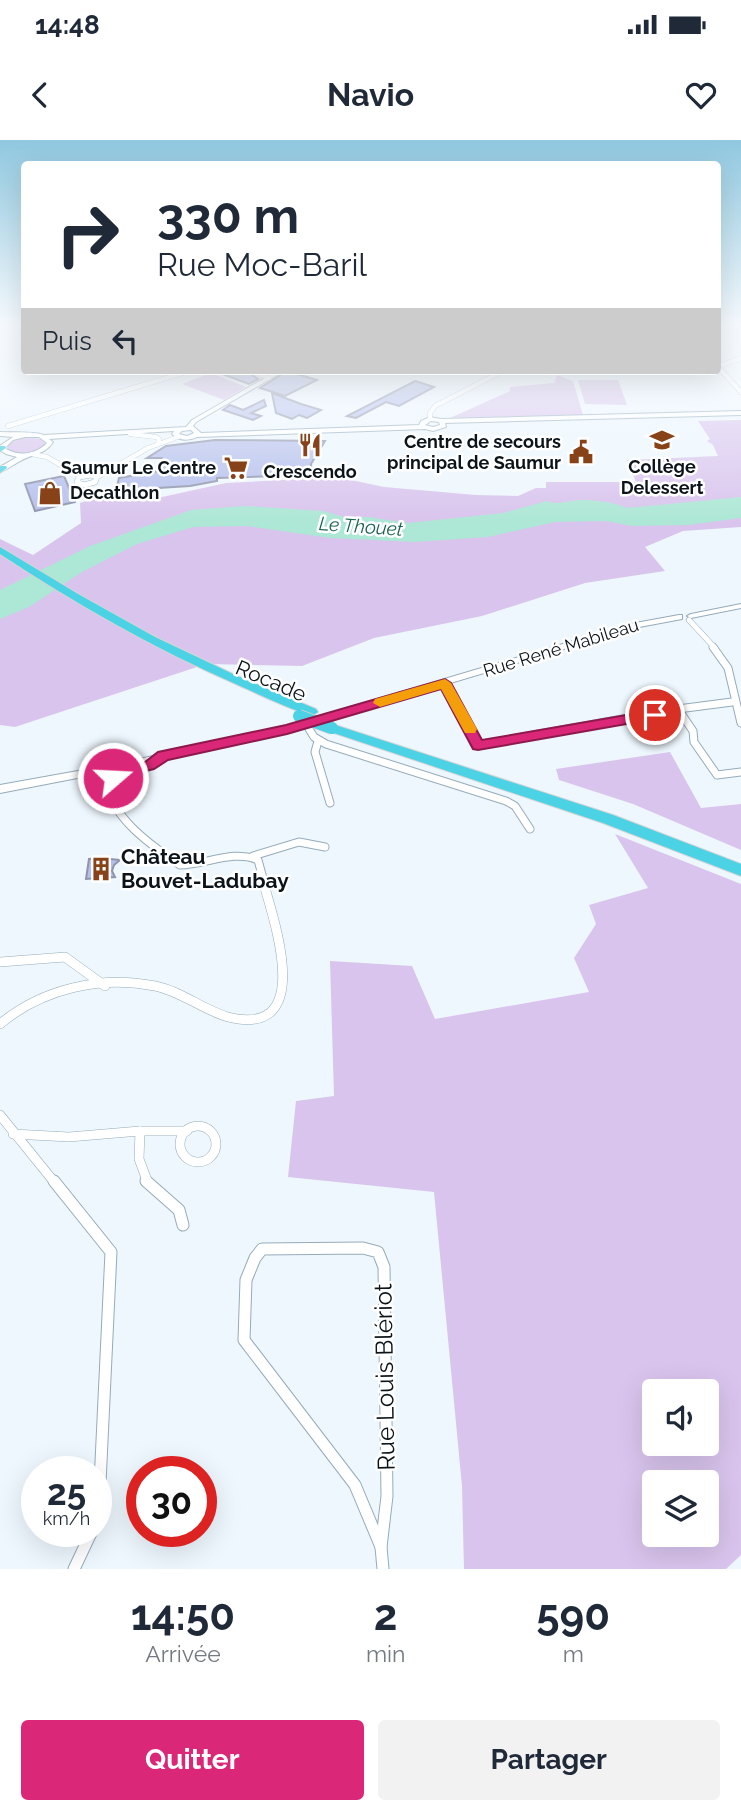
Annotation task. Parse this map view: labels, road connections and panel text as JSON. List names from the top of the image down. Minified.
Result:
{"streets":{"highway":["Rocade"],"main road":["Rue René Mabileau"],"street":["Rue Louis Blériot"]},"crossings":[["Rue René Mabileau","Rocade"]],"water":["Le Thouet"],"places":{"school or university":["Collège Delessert"],"restaurant":["Crescendo"],"public building":["Centre de secours principal de Saumur"],"supermarket":["Saumur Le Centre"],"shop":["Decathlon"],"building":["Château Bouvet-Ladubay"]},"page":{"status":"14:48","header":"Navio","turn":["330 m","Rue Moc-Baril"],"then":"Puis","speed":"25 km/h","limit":"30","eta":["14:50","Arrivée","2","min","590","m"],"buttons":["Quitter","Partager"]}}
